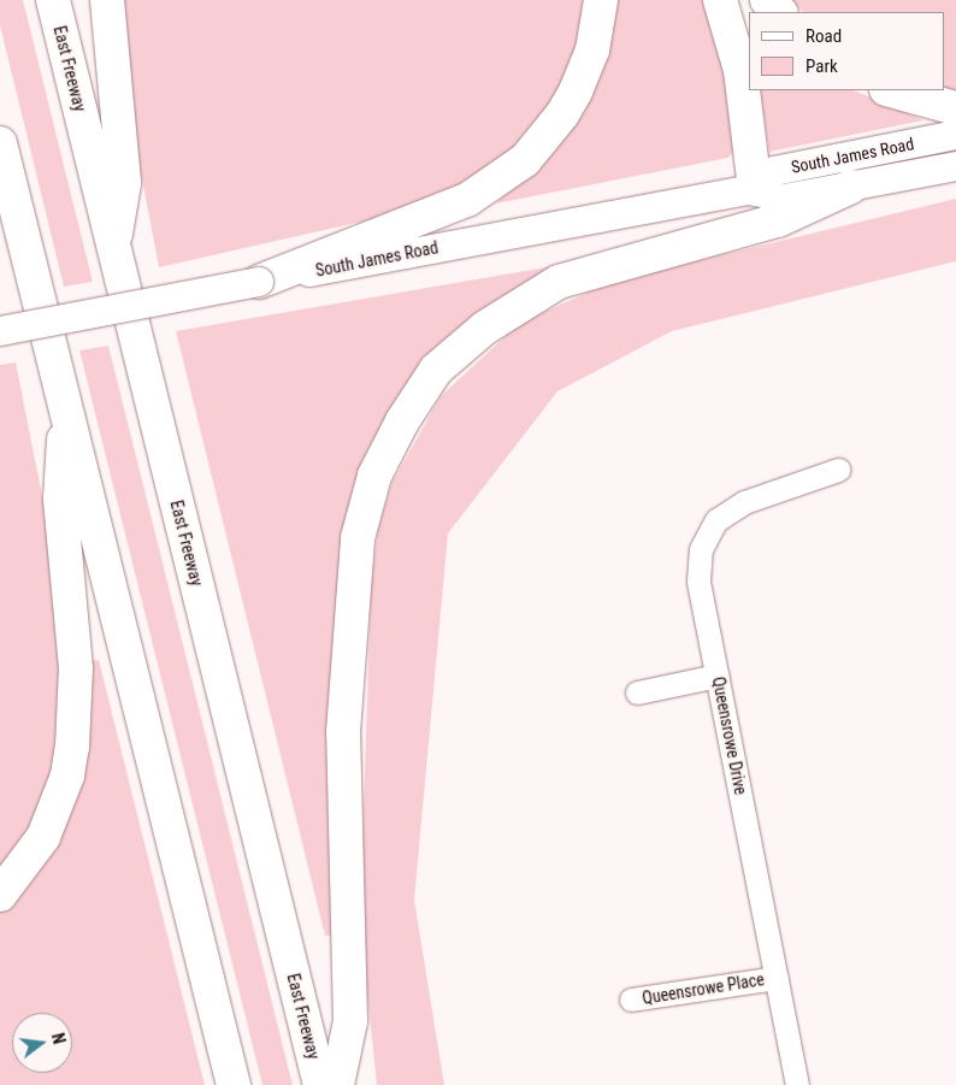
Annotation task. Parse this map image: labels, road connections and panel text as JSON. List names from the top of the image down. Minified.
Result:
{"streets":{"highway":["East Freeway"],"main road":["South James Road"],"street":["Queensrowe Drive","Queensrowe Place"]},"crossings":[["Queensrowe Drive","Queensrowe Place"]],"legend":["Road","Park"],"north":"right"}
